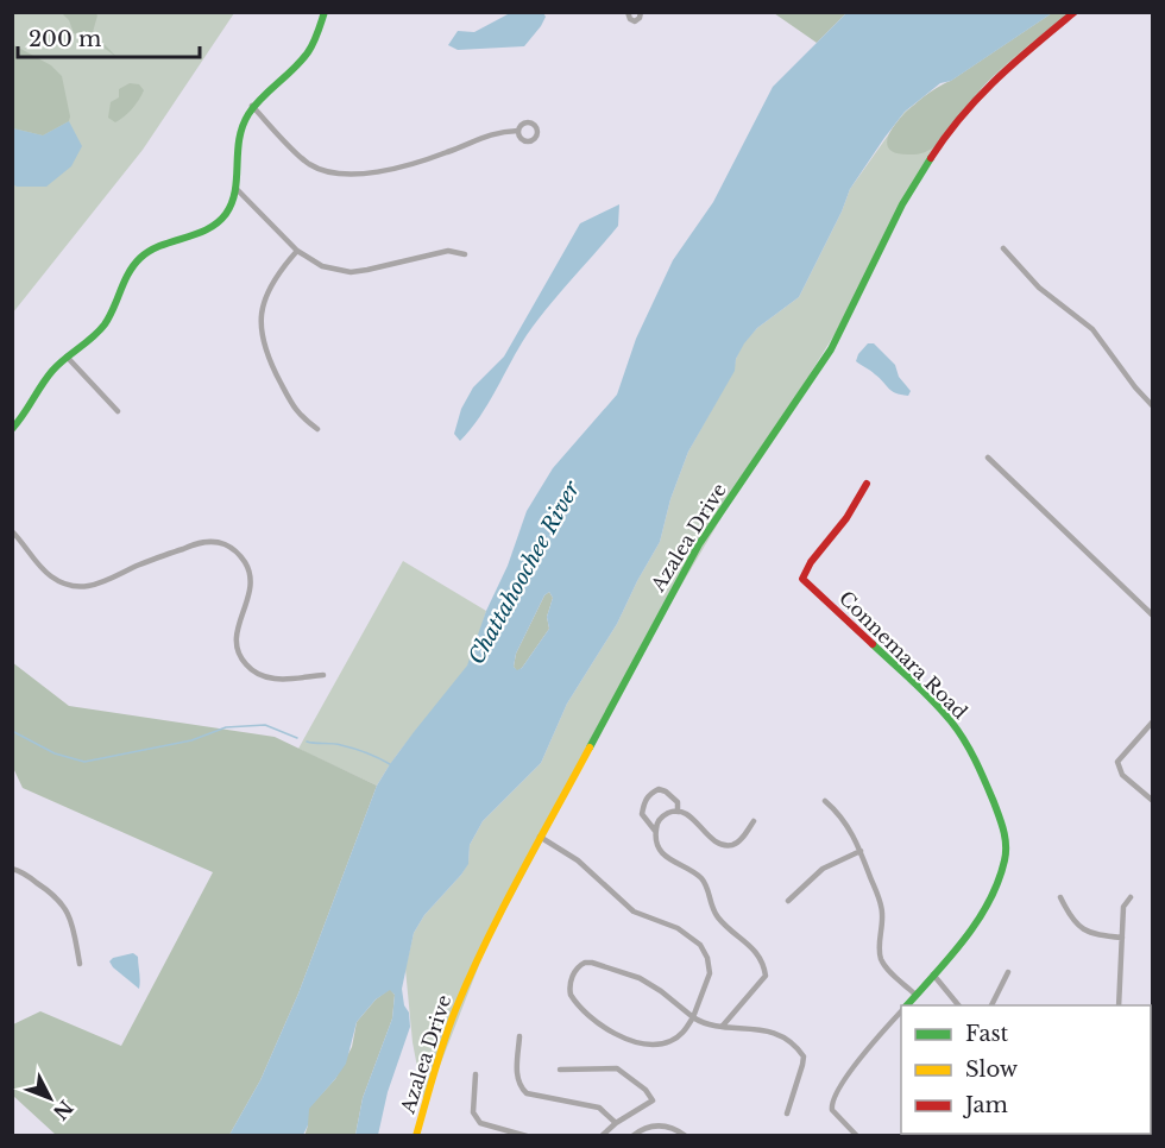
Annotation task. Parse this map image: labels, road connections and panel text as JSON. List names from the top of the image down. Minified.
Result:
{"streets":{"street":["Azalea Drive","Connemara Road"]},"water":["Chattahoochee River"],"legend":["Fast","Slow","Jam"],"scale_bar":"200 m","north":"bottom right"}
